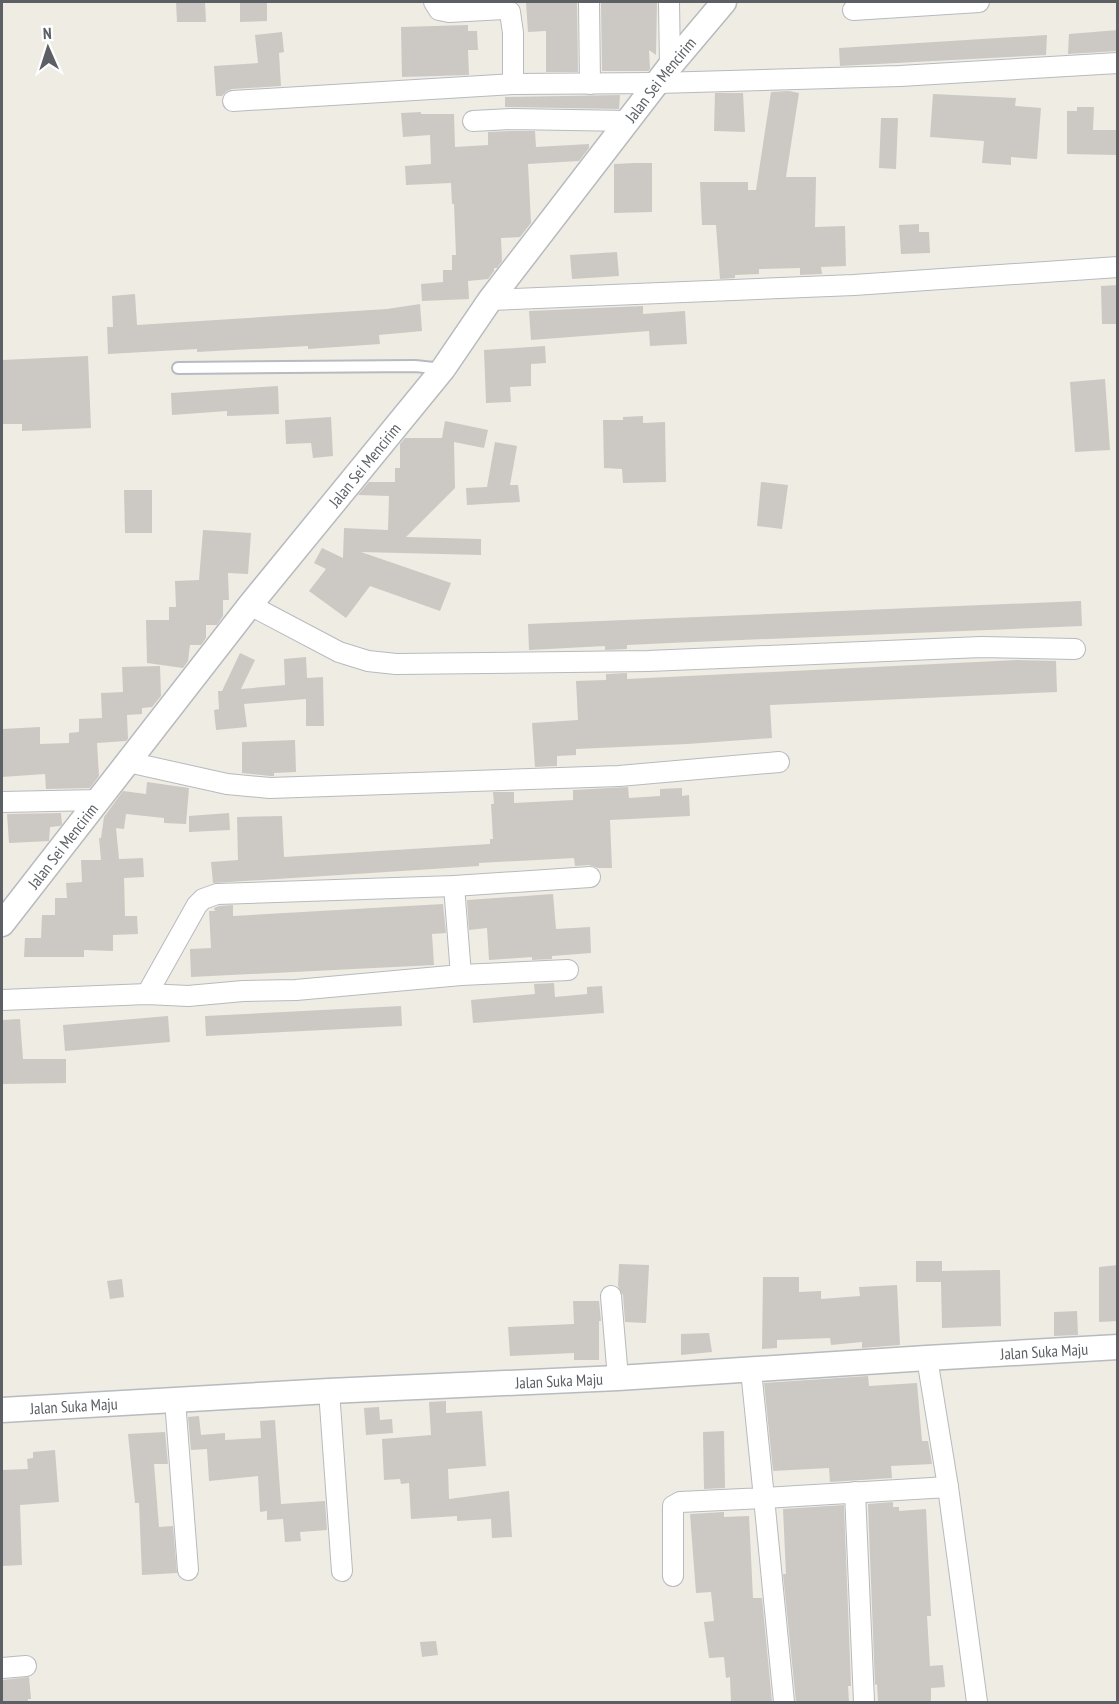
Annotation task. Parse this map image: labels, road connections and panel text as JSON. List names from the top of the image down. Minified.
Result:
{"streets":{"street":["Jalan Sei Mencirim","Jalan Suka Maju"]},"north":"top"}
